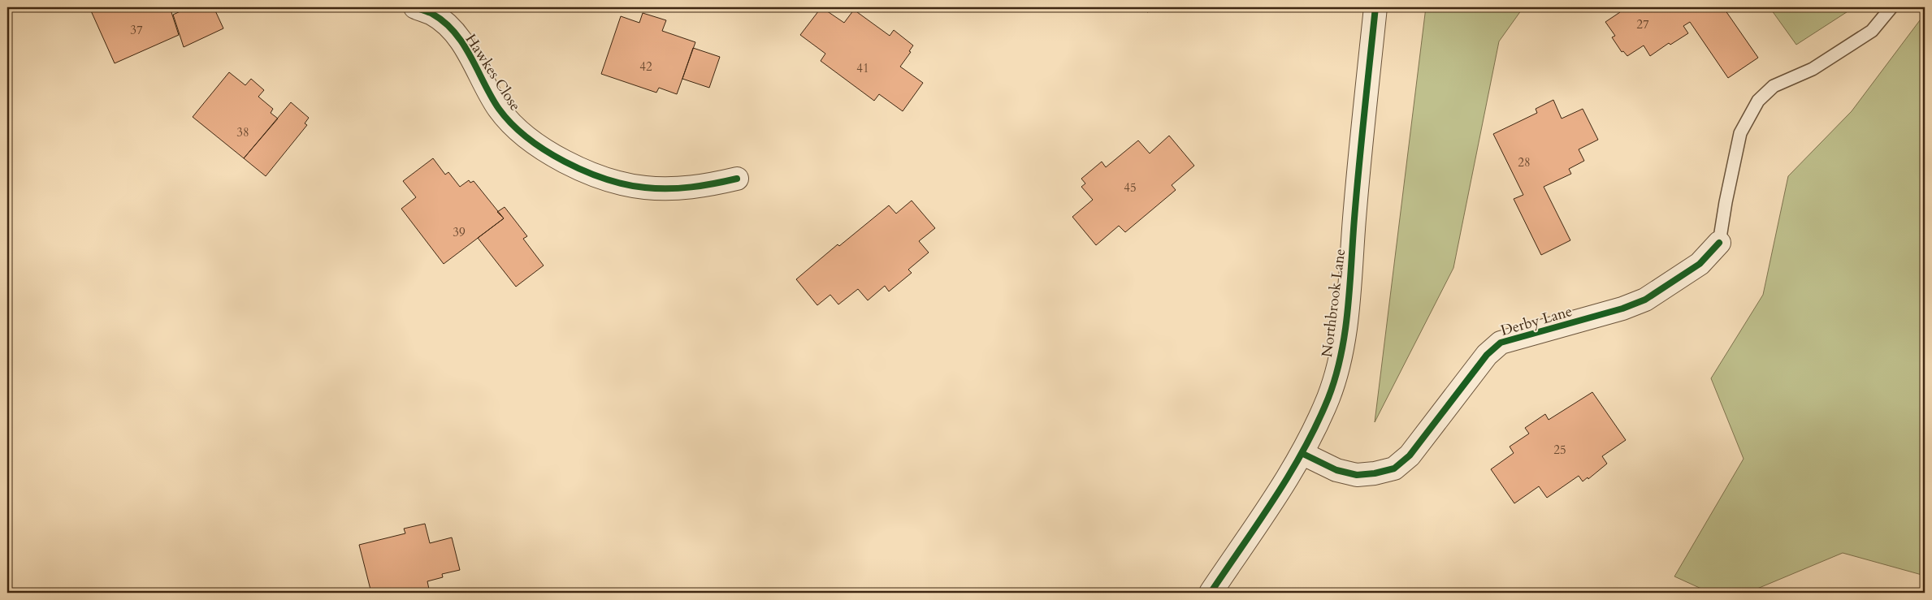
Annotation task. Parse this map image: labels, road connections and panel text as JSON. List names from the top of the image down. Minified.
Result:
{"streets":{"street":["Hawkes Close","Northbrook Lane","Derby Lane"]},"crossings":[["Northbrook Lane","Derby Lane"]],"house_numbers":["27","37","42","41","38","28","45","39","25"]}
